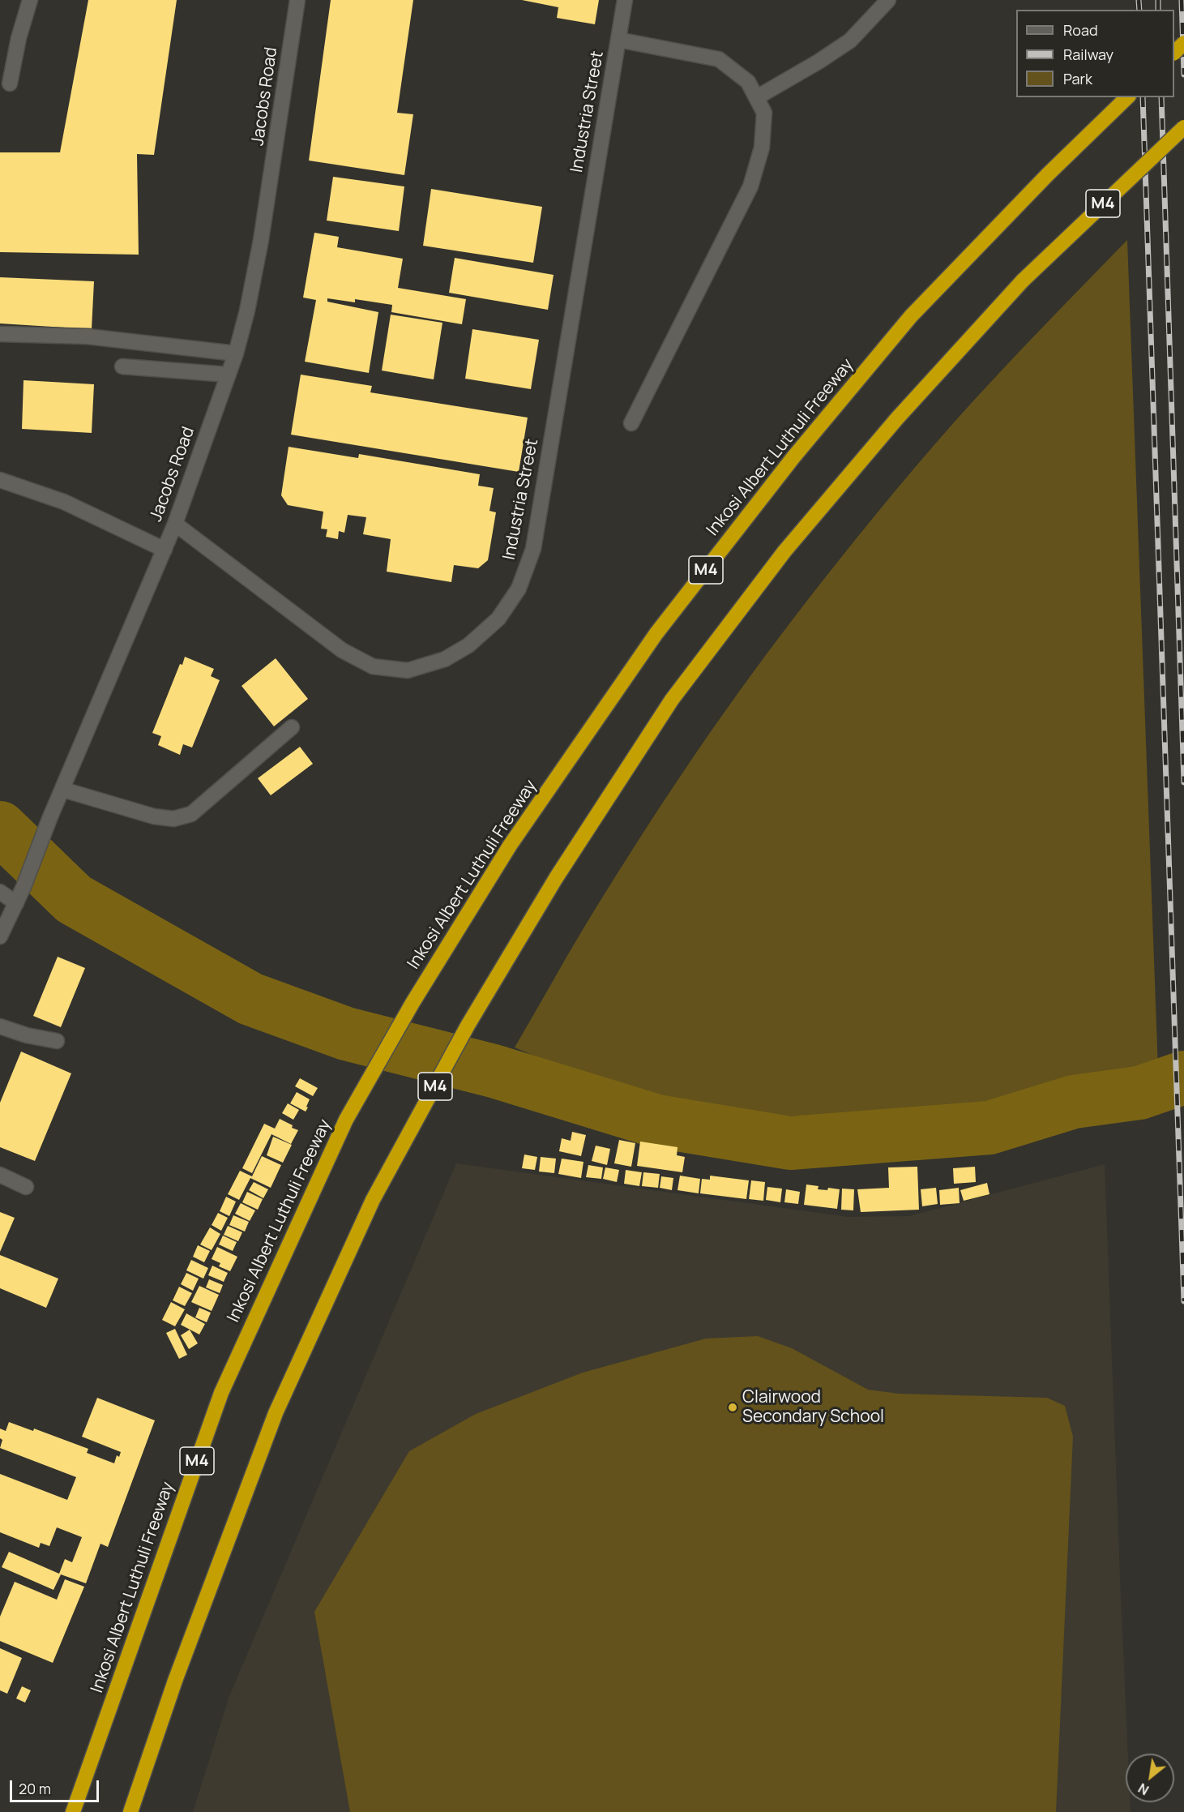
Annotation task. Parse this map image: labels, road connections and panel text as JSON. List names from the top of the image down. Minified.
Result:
{"streets":{"highway":["M4","Inkosi Albert Luthuli Freeway"],"street":["Jacobs Road","Industria Street"]},"crossings":[["Jacobs Road","Industria Street"]],"places":["Clairwood Secondary School"],"legend":["Road","Railway","Park"],"scale_bar":"20 m","north":"bottom left"}
